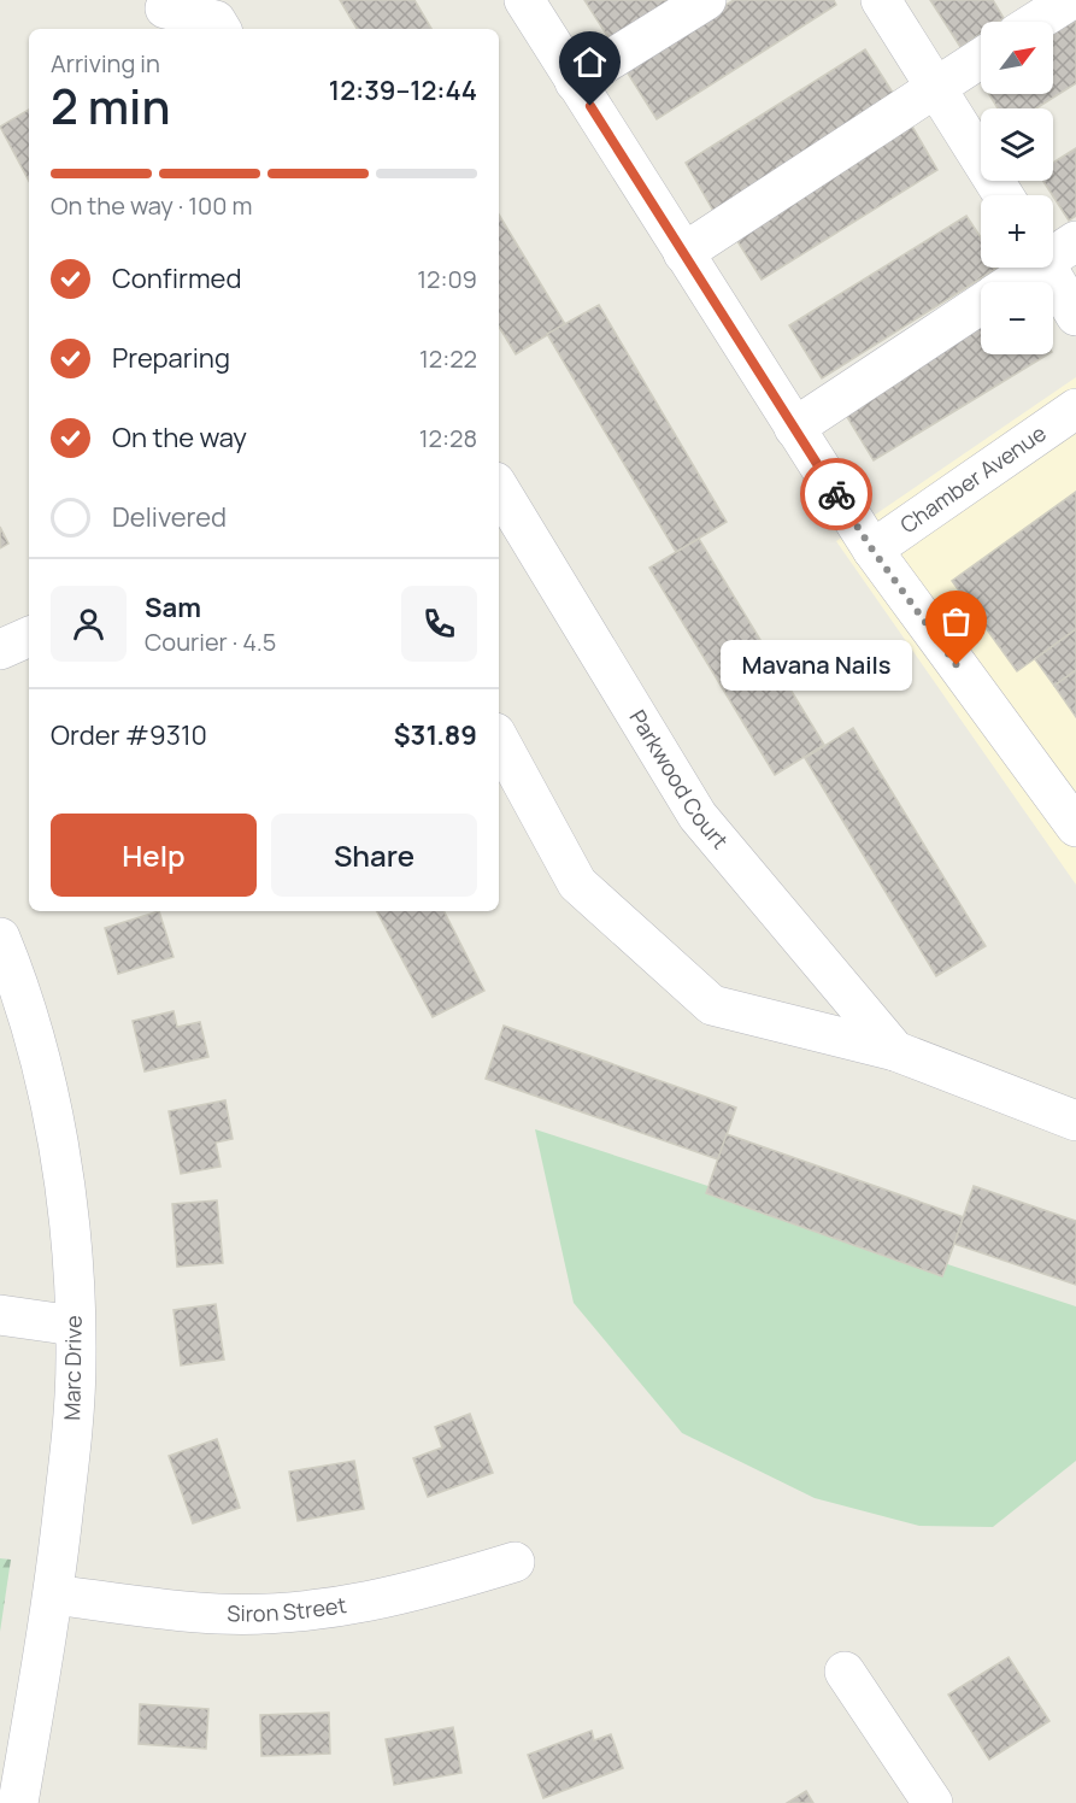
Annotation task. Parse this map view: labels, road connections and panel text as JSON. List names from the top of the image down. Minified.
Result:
{"streets":{"street":["Chamber Avenue","Parkwood Court","Marc Drive","Siron Street"]},"crossings":[["Marc Drive","Siron Street"]],"places":["Mavana Nails"],"north":"top right","page":{"map_buttons":["+","−"],"heading":["2 min","Arriving in","12:39–12:44"],"panel":["Sam","Courier · 4.5","Order #9310","$31.89"],"bar":"On the way · 100 m","list":[["Confirmed","12:09"],["Preparing","12:22"],["On the way","12:28"],"Delivered"],"bubble":"Mavana Nails","buttons":["Help","Share"]}}
